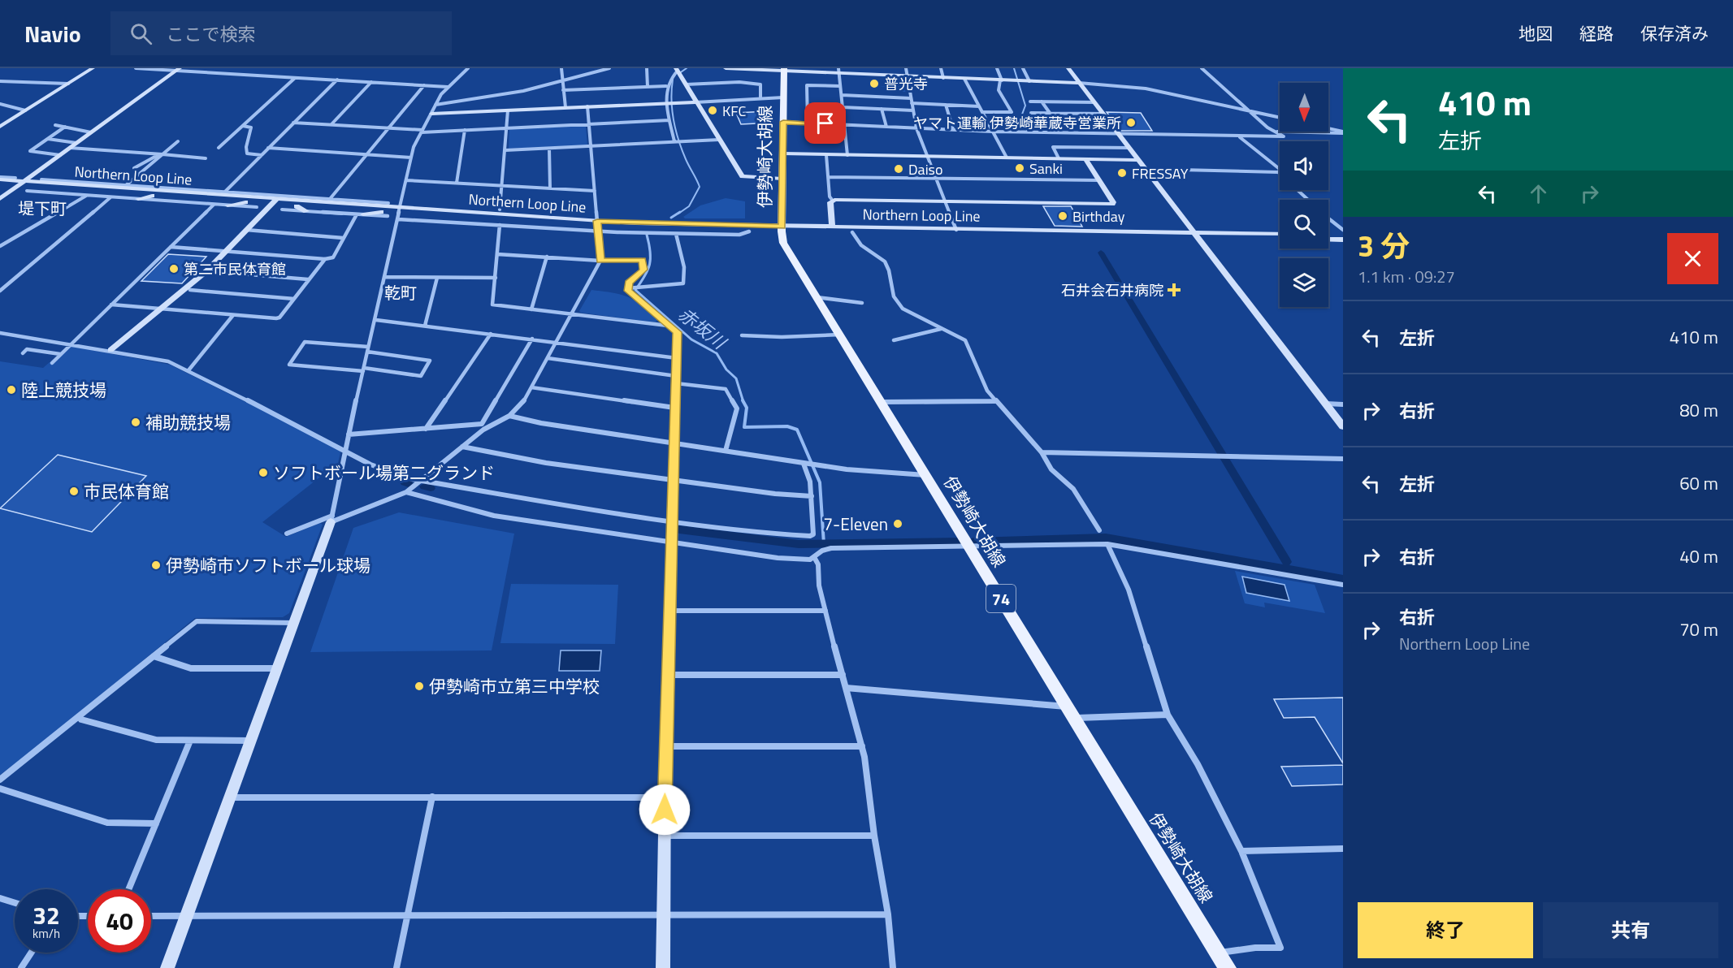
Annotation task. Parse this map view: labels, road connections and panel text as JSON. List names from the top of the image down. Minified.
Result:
{"streets":{"main road":["伊勢崎大胡線","74"],"street":["Northern Loop Line"]},"crossings":[["伊勢崎大胡線","Northern Loop Line"]],"districts":["堤下町","乾町"],"water":["赤坂川"],"places":{"other":["普光寺","KFC","ヤマト運輸 伊勢崎華蔵寺営業所","Sanki","Daiso","FRESSAY","Birthday","第二市民体育館","陸上競技場","補助競技場","ソフトボール場第二グランド","市民体育館","7-Eleven","伊勢崎市ソフトボール球場","伊勢崎市立第三中学校"],"health":["石井会石井病院"]},"north":"bottom","page":{"header":"Navio","search":"ここで検索","nav":["地図","経路","保存済み"],"turn":["410 m","左折"],"heading":["3 分","1.1 km · 09:27"],"list":[{"name":"左折","value":"410 m"},{"name":"右折","value":"80 m"},{"name":"左折","value":"60 m"},{"name":"右折","value":"40 m"},{"name":"右折","note":"Northern Loop Line","value":"70 m"}],"speed":"32 km/h","limit":"40","buttons":["終了","共有"]}}
